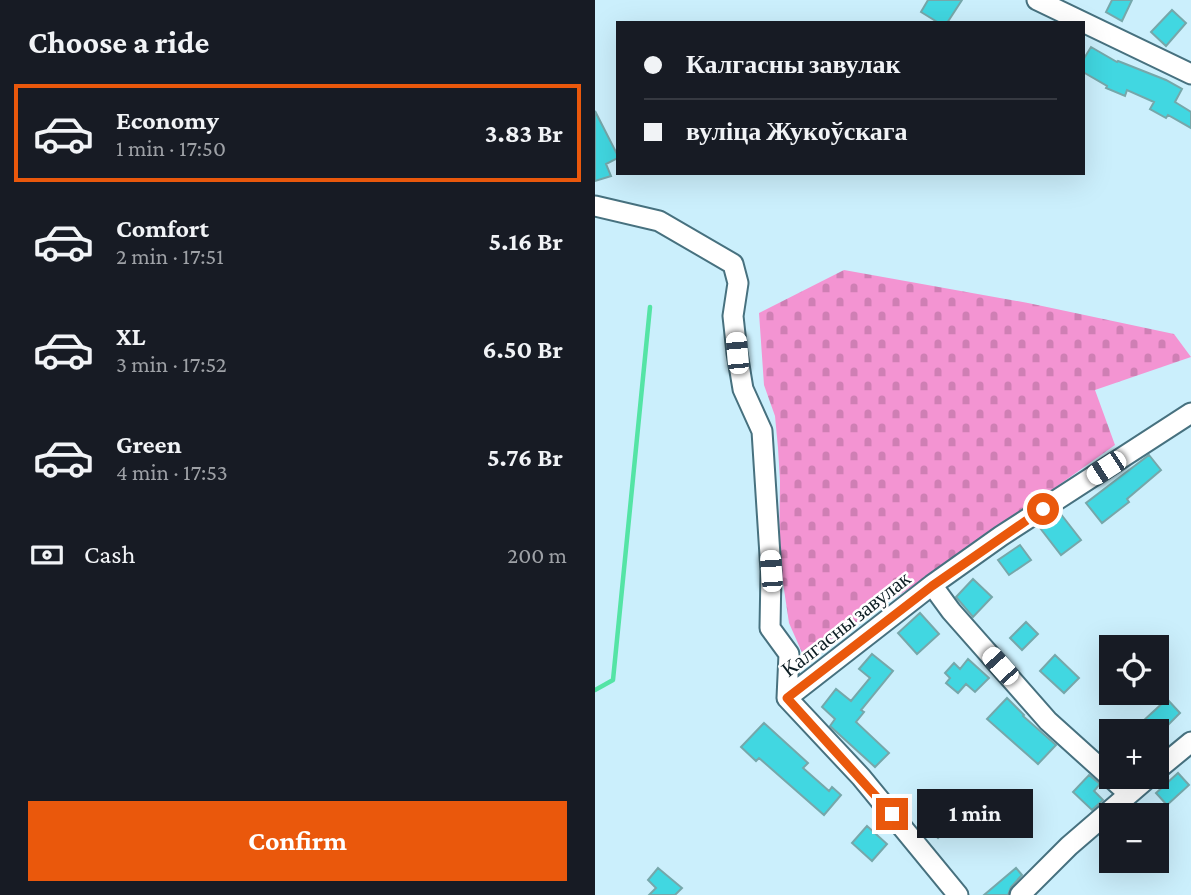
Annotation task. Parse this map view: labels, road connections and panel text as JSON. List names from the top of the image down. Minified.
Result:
{"streets":{"street":["Калгасны завулак"]},"page":{"heading":"Choose a ride","banner":["Калгасны завулак","вуліца Жукоўскага"],"list":[{"name":"Economy","note":"1 min · 17:50","value":"3.83 Br"},{"name":"Comfort","note":"2 min · 17:51","value":"5.16 Br"},{"name":"XL","note":"3 min · 17:52","value":"6.50 Br"},{"name":"Green","note":"4 min · 17:53","value":"5.76 Br"}],"pay":["Cash","200 m"],"map_buttons":["+","−"],"buttons":"Confirm","bubble":"1 min"}}
